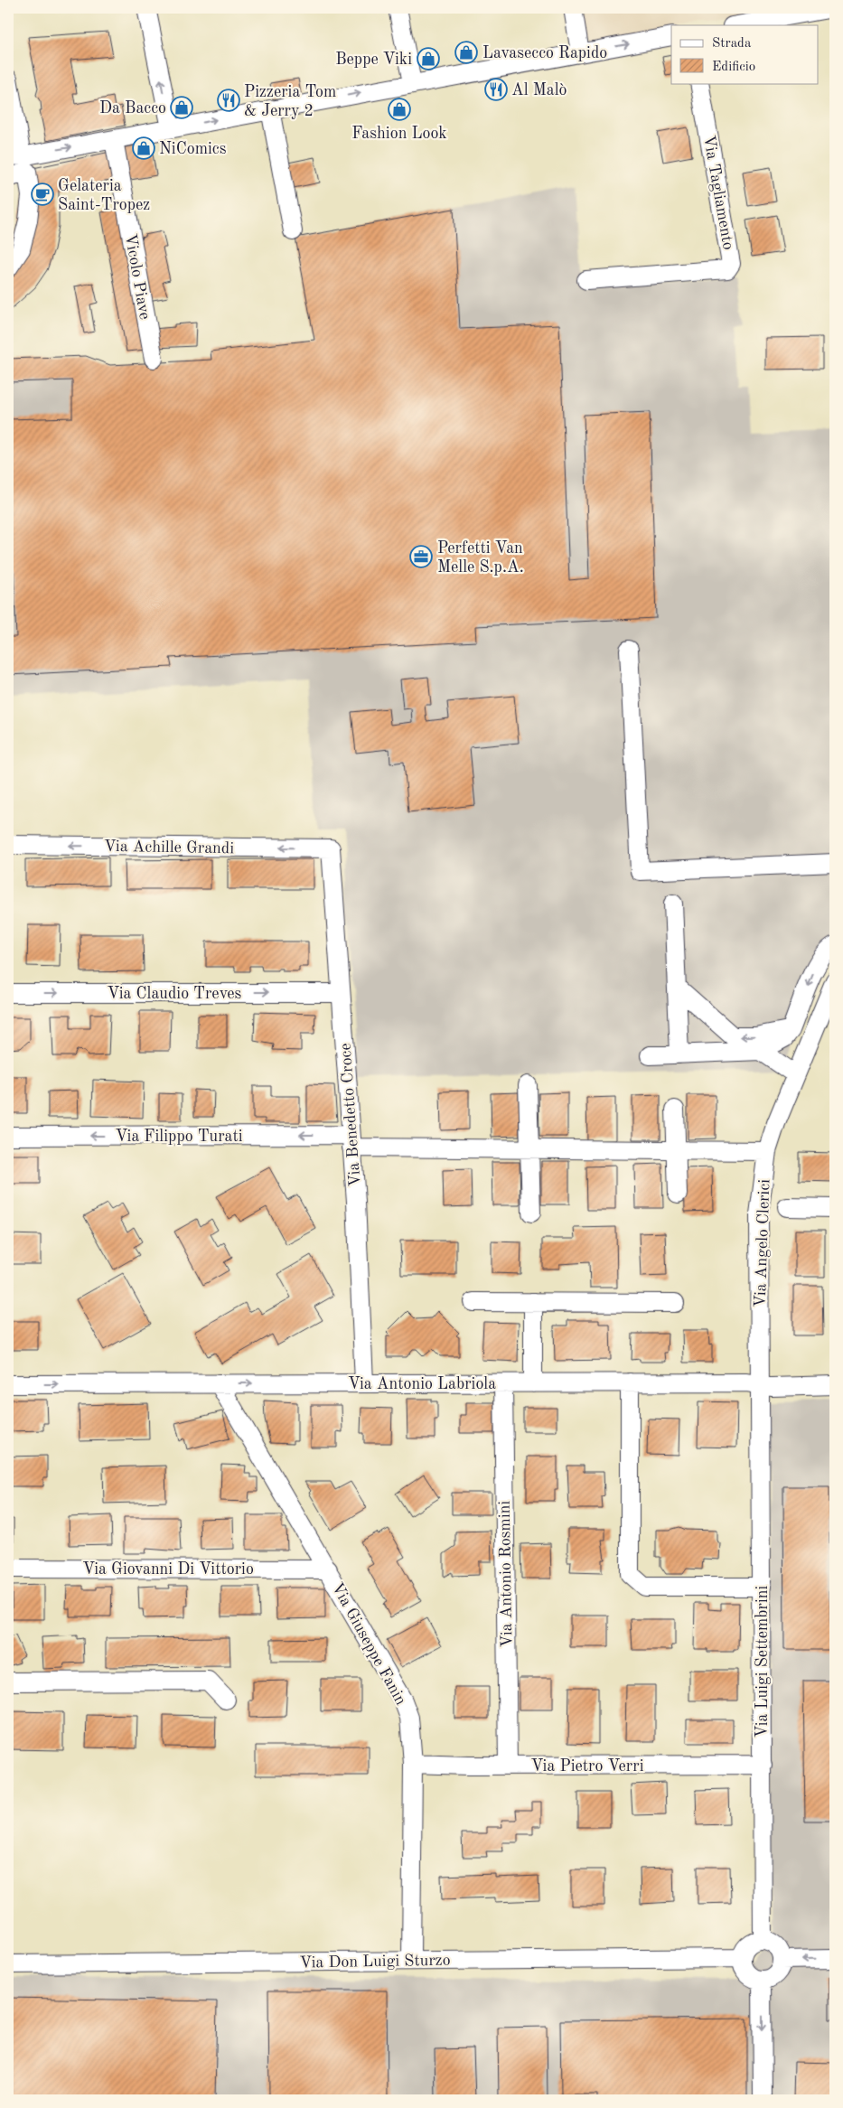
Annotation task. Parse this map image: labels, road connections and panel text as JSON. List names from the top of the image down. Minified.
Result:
{"streets":{"street":["Via Tagliamento","Vicolo Piave","Via Achille Grandi","Via Claudio Treves","Via Benedetto Croce","Via Filippo Turati","Via Angelo Clerici","Via Antonio Labriola","Via Giovanni Di Vittorio","Via Antonio Rosmini","Via Giuseppe Fanin","Via Luigi Settembrini","Via Pietro Verri","Via Don Luigi Sturzo"]},"crossings":[["Via Achille Grandi","Via Benedetto Croce"],["Via Claudio Treves","Via Benedetto Croce"],["Via Benedetto Croce","Via Filippo Turati"],["Via Benedetto Croce","Via Antonio Labriola"],["Via Filippo Turati","Via Angelo Clerici"],["Via Angelo Clerici","Via Antonio Labriola"],["Via Angelo Clerici","Via Luigi Settembrini"],["Via Antonio Labriola","Via Antonio Rosmini"],["Via Antonio Labriola","Via Giuseppe Fanin"],["Via Antonio Labriola","Via Luigi Settembrini"],["Via Giovanni Di Vittorio","Via Giuseppe Fanin"],["Via Antonio Rosmini","Via Pietro Verri"],["Via Giuseppe Fanin","Via Pietro Verri"],["Via Giuseppe Fanin","Via Don Luigi Sturzo"],["Via Luigi Settembrini","Via Pietro Verri"],["Via Luigi Settembrini","Via Don Luigi Sturzo"]],"one_way":["Via Achille Grandi","Via Claudio Treves","Via Filippo Turati","Via Antonio Labriola"],"places":{"shop":["Lavasecco Rapido","Beppe Viki","Da Bacco","Fashion Look","NiComics"],"restaurant":["Al Malò","Pizzeria Tom & Jerry 2"],"cafe":["Gelateria Saint-Tropez"],"office":["Perfetti Van Melle S.p.A."]},"legend":["Strada","Edificio"]}
